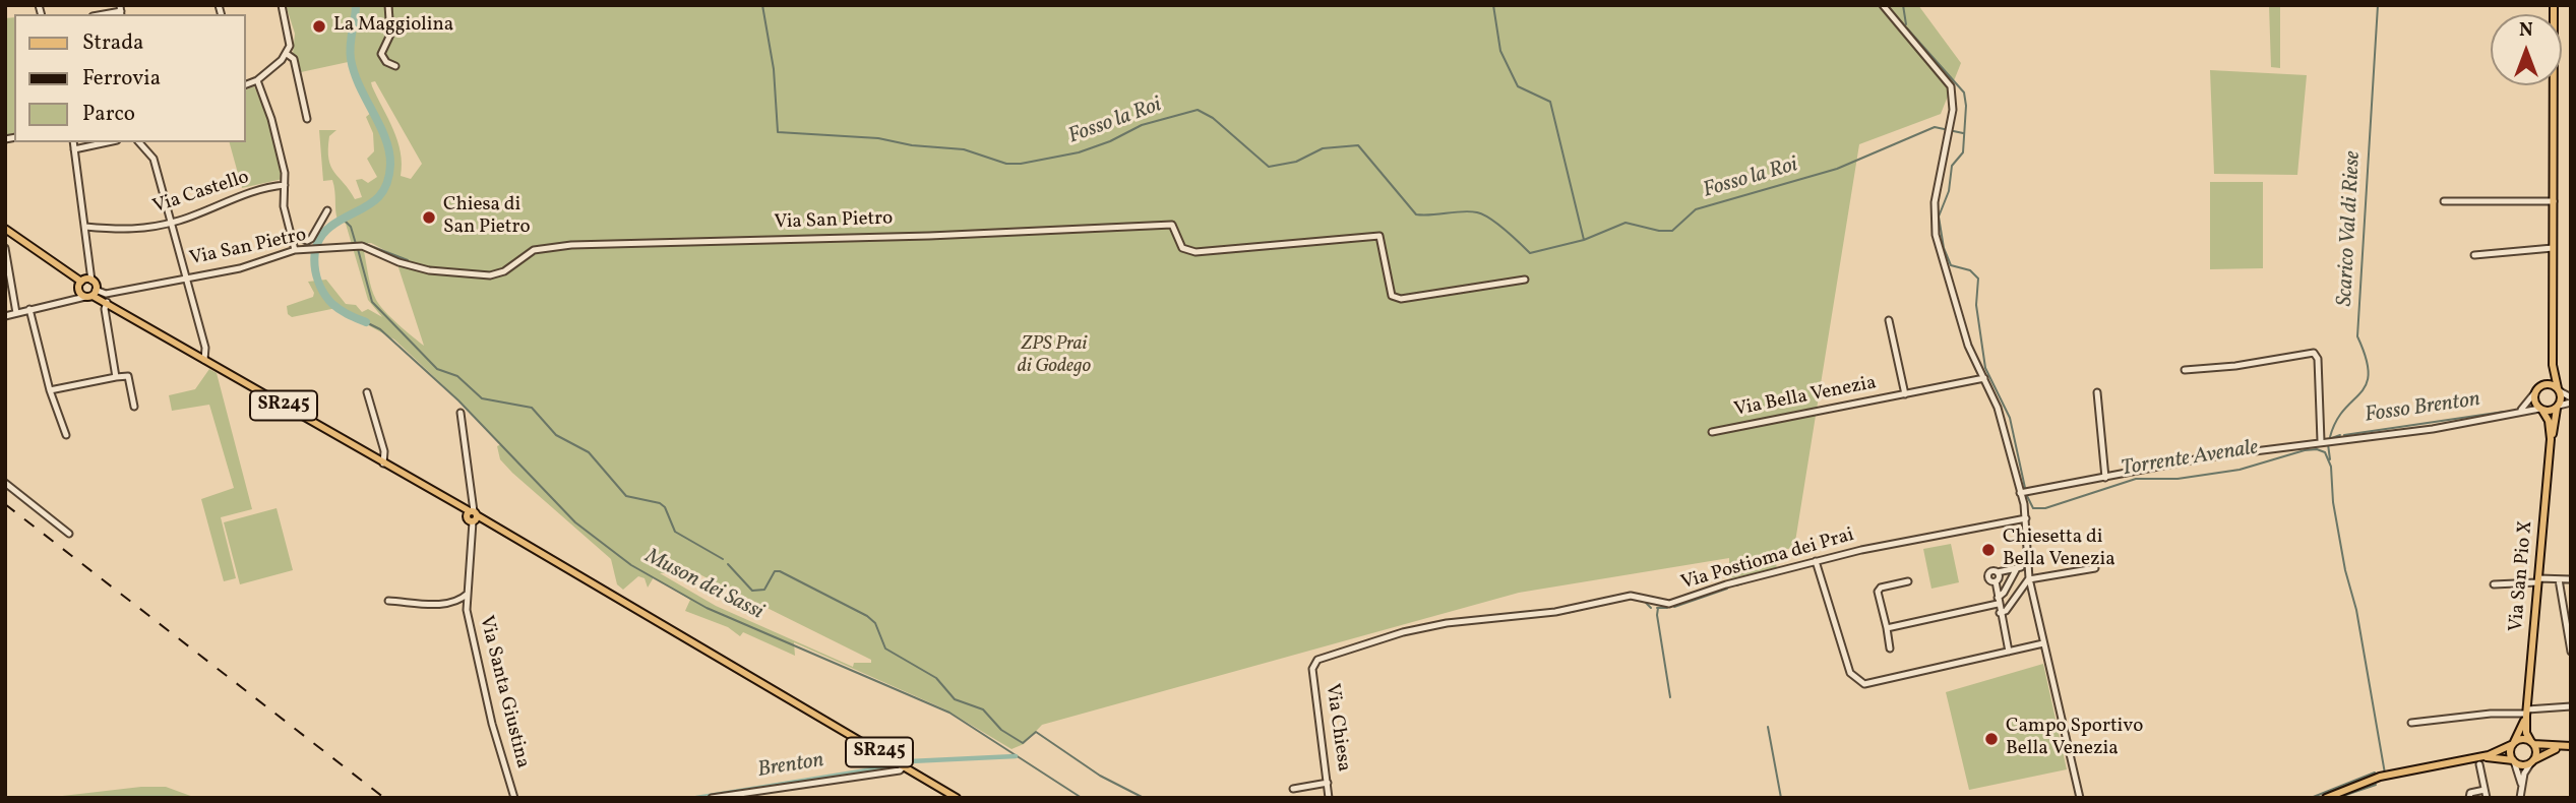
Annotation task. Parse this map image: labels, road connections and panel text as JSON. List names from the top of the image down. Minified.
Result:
{"streets":{"main road":["SR245","Via San Pio X"],"street":["Via Castello","Via San Pietro","Via Bella Venezia","Via Postioma dei Prai","Via Santa Giustina","Via Chiesa"]},"crossings":[["Via San Pietro","SR245"],["SR245","Via Santa Giustina"],["Via Postioma dei Prai","Via Chiesa"]],"water":["Fosso la Roi","Scarico Val di Riese","Fosso Brenton","Torrente Avenale","Muson dei Sassi","Brenton"],"parks":["ZPS Prai di Godego"],"places":["La Maggiolina","Chiesa di San Pietro","Chiesetta di Bella Venezia","Campo Sportivo Bella Venezia"],"legend":["Strada","Ferrovia","Parco"],"north":"top"}
